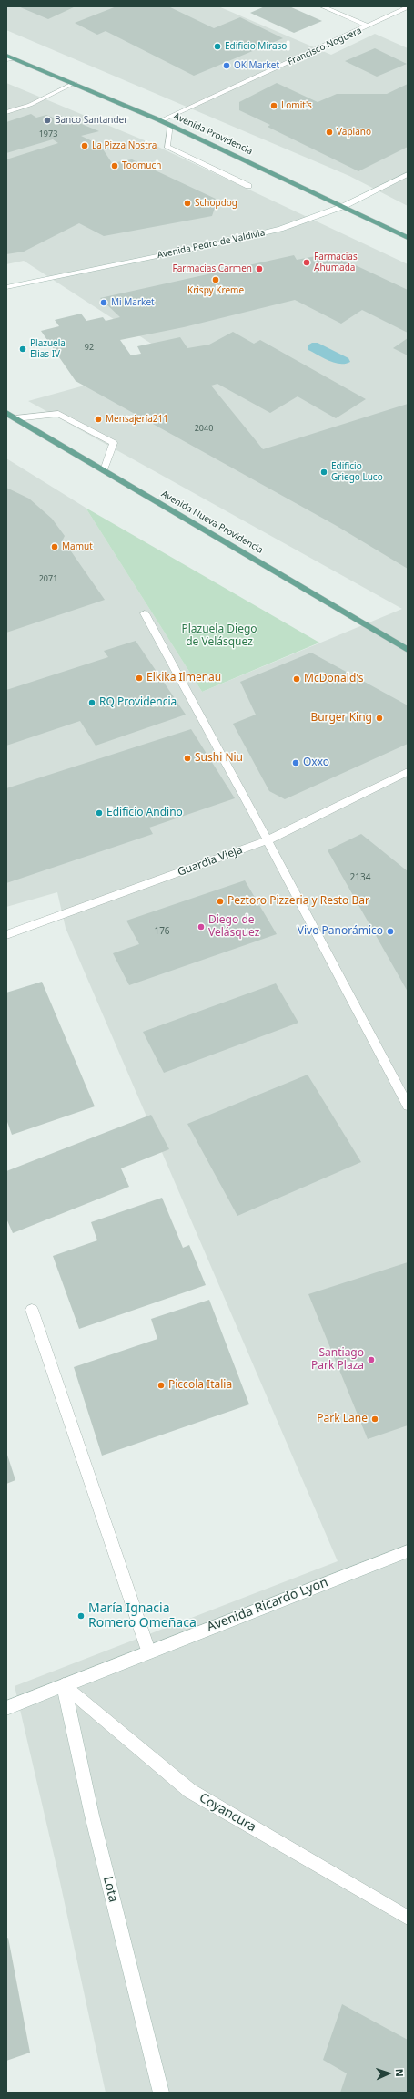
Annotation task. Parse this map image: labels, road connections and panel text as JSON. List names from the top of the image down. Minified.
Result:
{"streets":{"main road":["Avenida Providencia","Avenida Nueva Providencia"],"street":["Francisco Noguera","Avenida Pedro de Valdivia","Guardia Vieja","Avenida Ricardo Lyon","Coyancura","Lota"]},"crossings":[["Francisco Noguera","Avenida Providencia"],["Avenida Providencia","Avenida Pedro de Valdivia"],["Avenida Ricardo Lyon","Coyancura"],["Avenida Ricardo Lyon","Lota"],["Coyancura","Lota"]],"parks":["Plazuela Diego de Velásquez"],"places":["Edificio Mirasol","OK Market","Lomit's","Banco Santander","Vapiano","La Pizza Nostra","Toomuch","Schopdog","Farmacias Ahumada","Farmacias Carmen","Krispy Kreme","Mi Market","Plazuela Elias IV","Mensajería211","Edificio Griego Luco","Mamut","Elkika Ilmenau","McDonald's","RQ Providencia","Burger King","Sushi Niu","Oxxo","Edificio Andino","Peztoro Pizzeria y Resto Bar","Diego de Velásquez","Vivo Panorámico","Santiago Park Plaza","Piccola Italia","Park Lane","María Ignacia Romero Omeñaca"],"house_numbers":["1973","92","2040","2071","2134","176"],"north":"right"}
